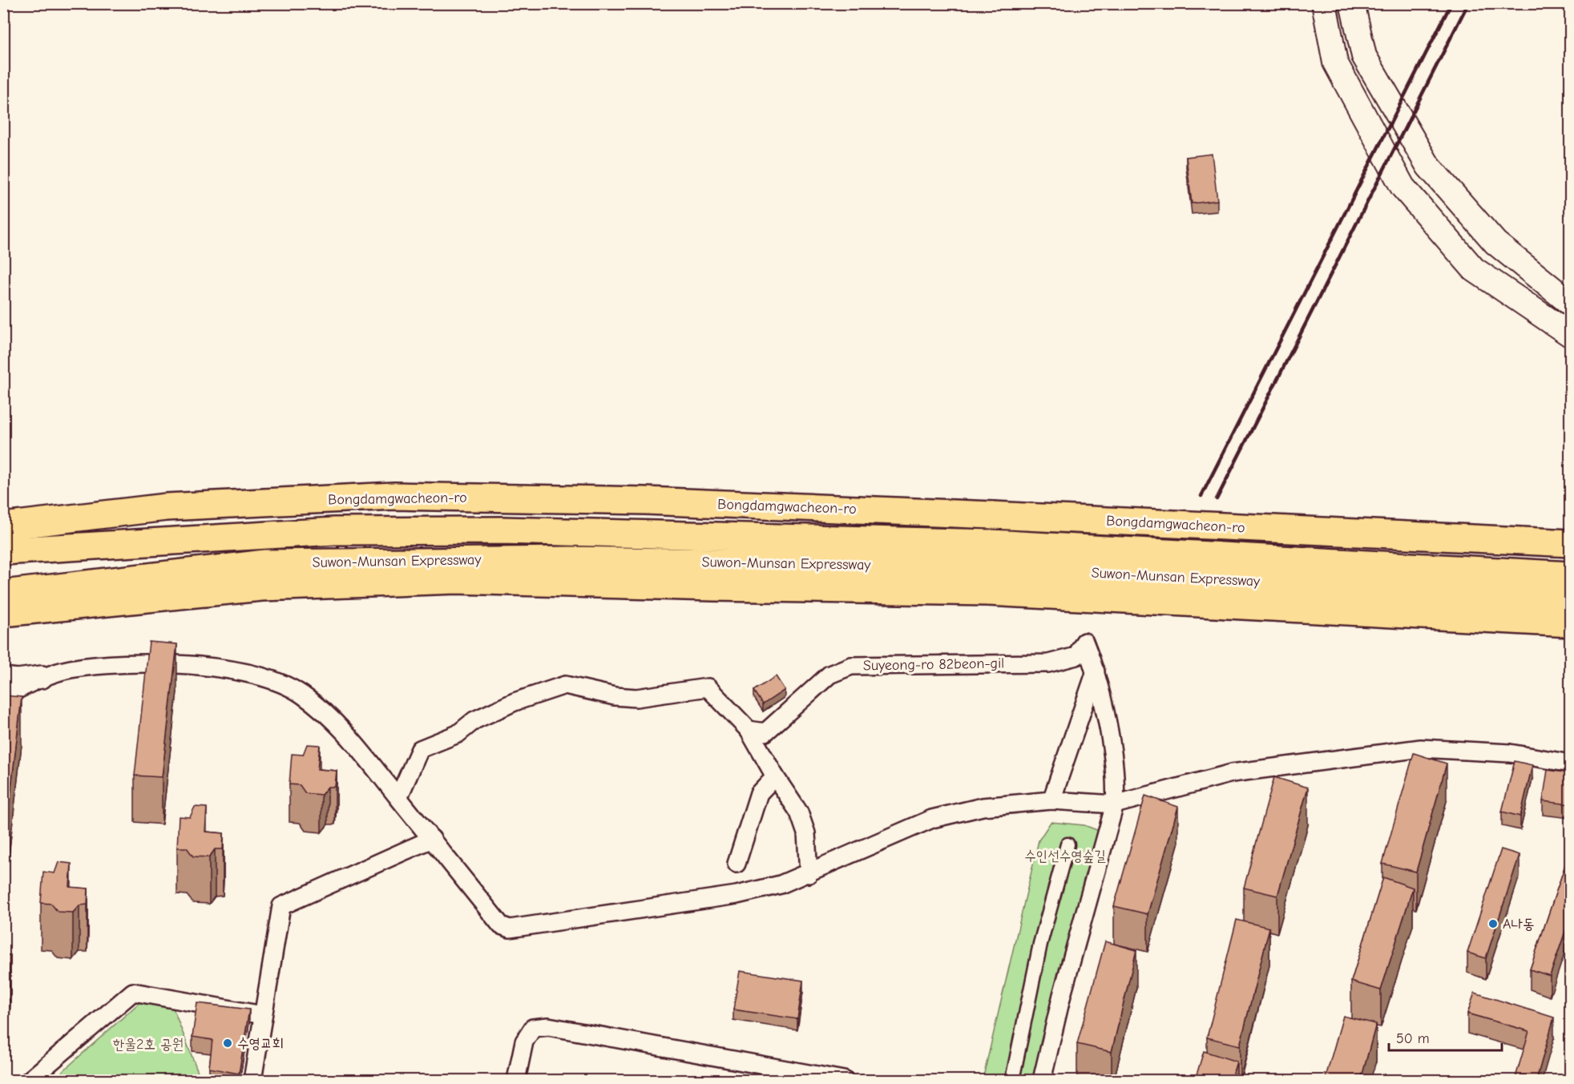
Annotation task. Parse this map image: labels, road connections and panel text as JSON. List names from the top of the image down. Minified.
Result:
{"streets":{"highway":["Bongdamgwacheon-ro","Suwon-Munsan Expressway"],"street":["Suyeong-ro 82beon-gil"]},"crossings":[["Bongdamgwacheon-ro","Suwon-Munsan Expressway"]],"parks":["수인선수영숲길","한울2호 공원"],"places":["A나동","수영교회"],"scale_bar":"50 m"}
